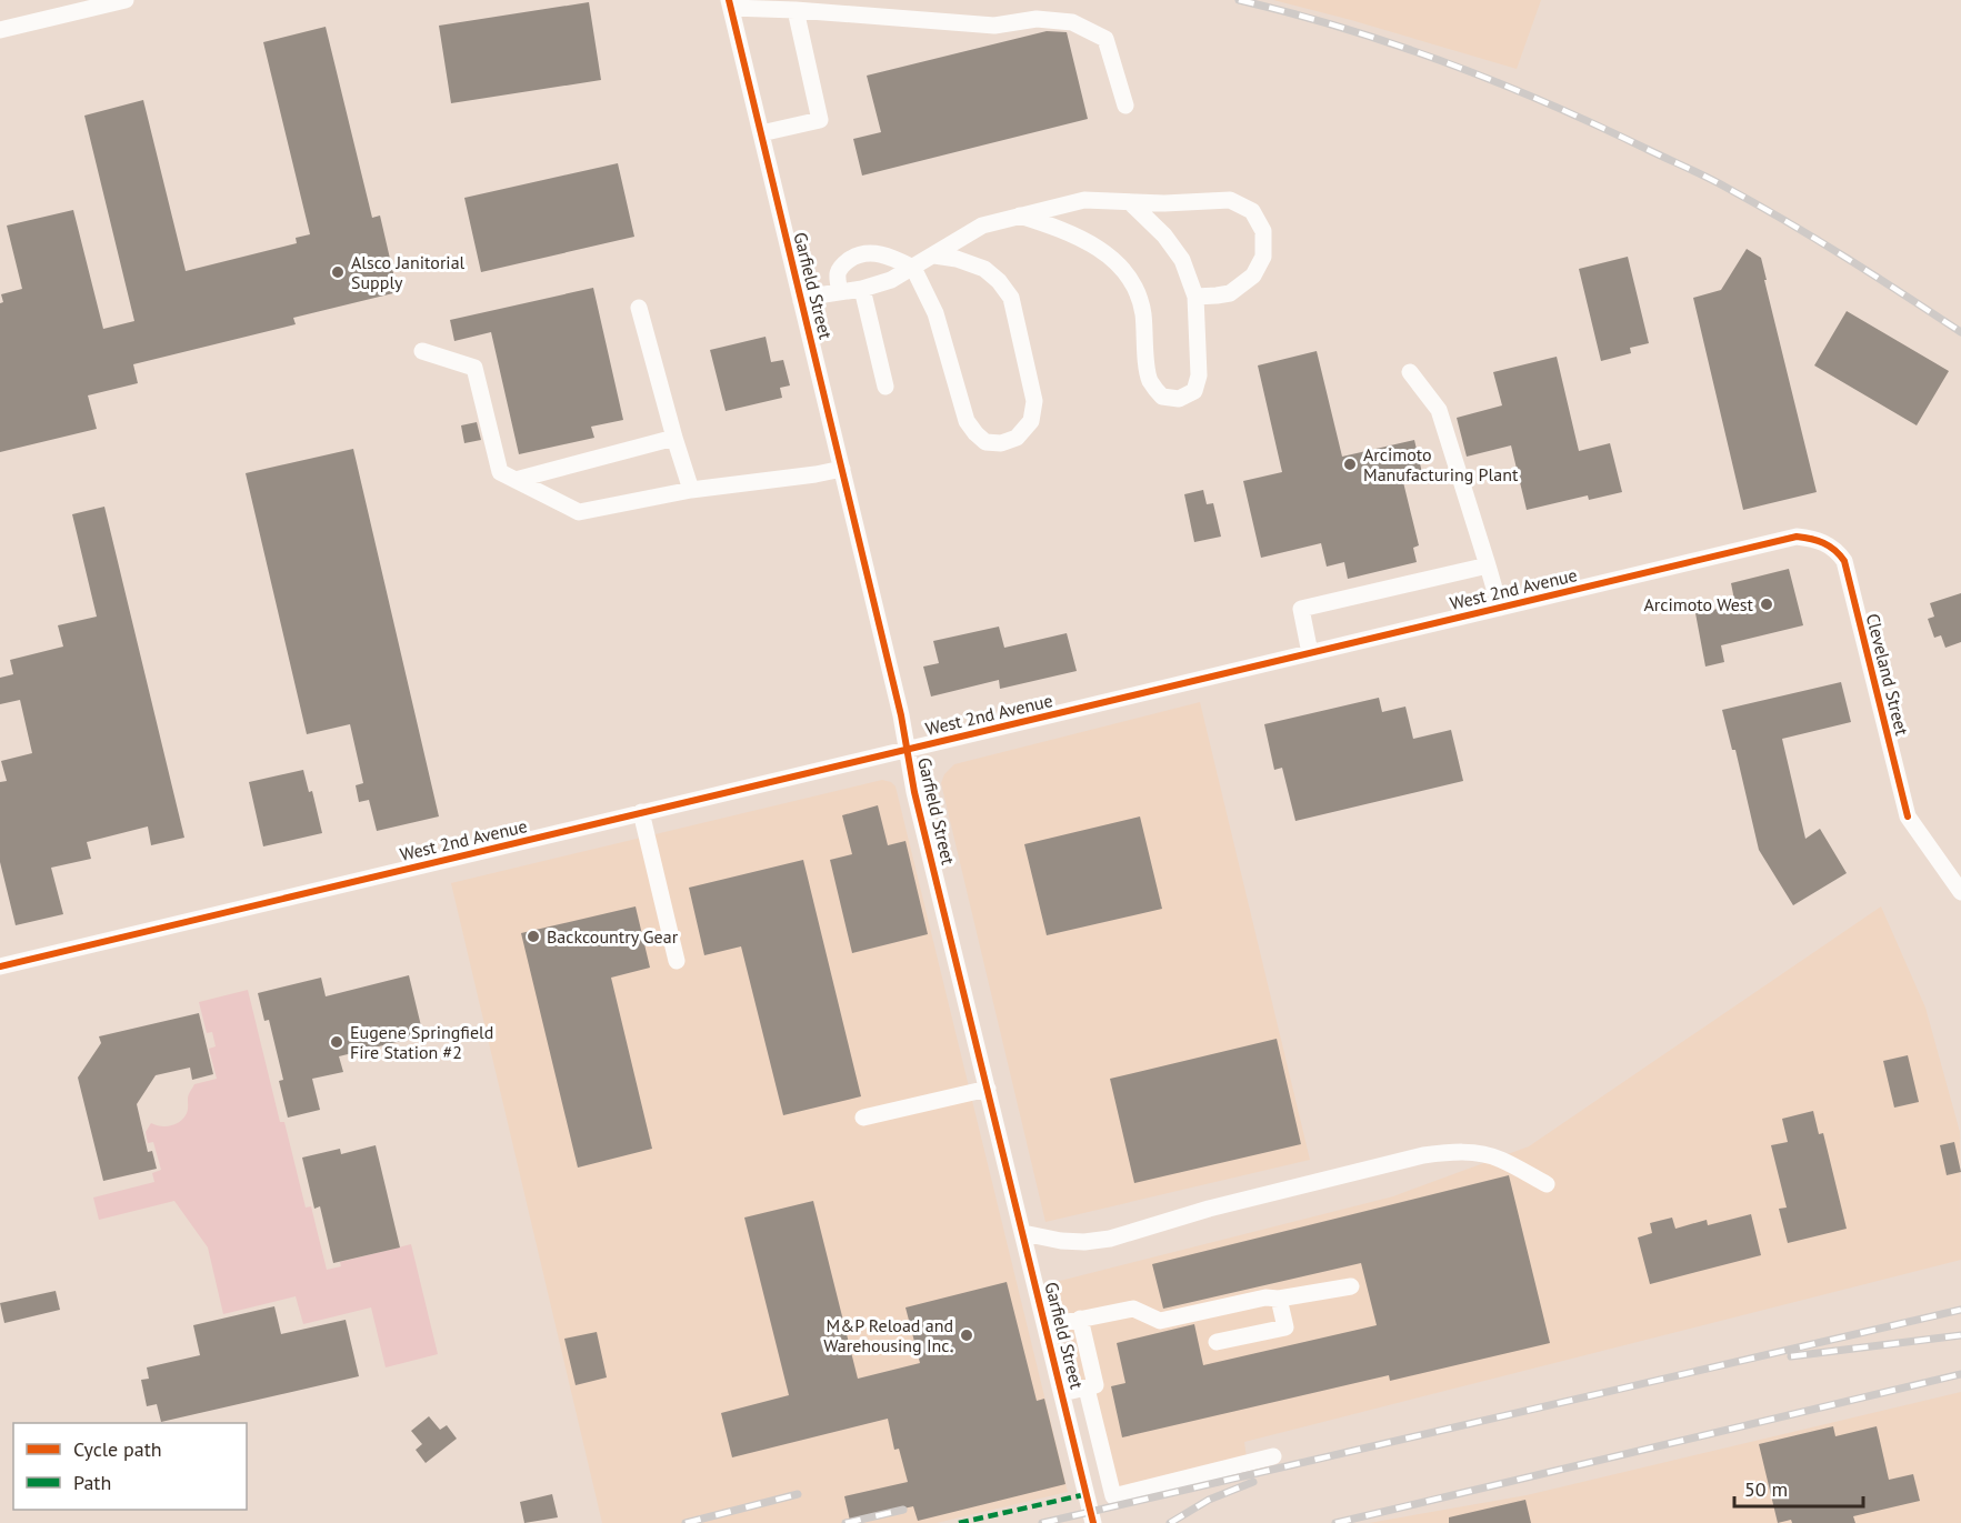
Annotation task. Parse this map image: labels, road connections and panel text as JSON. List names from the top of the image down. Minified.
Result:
{"streets":{"street":["Garfield Street","West 2nd Avenue","Cleveland Street"]},"crossings":[["Garfield Street","West 2nd Avenue"],["West 2nd Avenue","Cleveland Street"]],"places":["Alsco Janitorial Supply","Arcimoto Manufacturing Plant","Arcimoto West","Backcountry Gear","Eugene Springfield Fire Station #2","M&P Reload and Warehousing Inc."],"legend":["Cycle path","Path"],"scale_bar":"50 m"}
